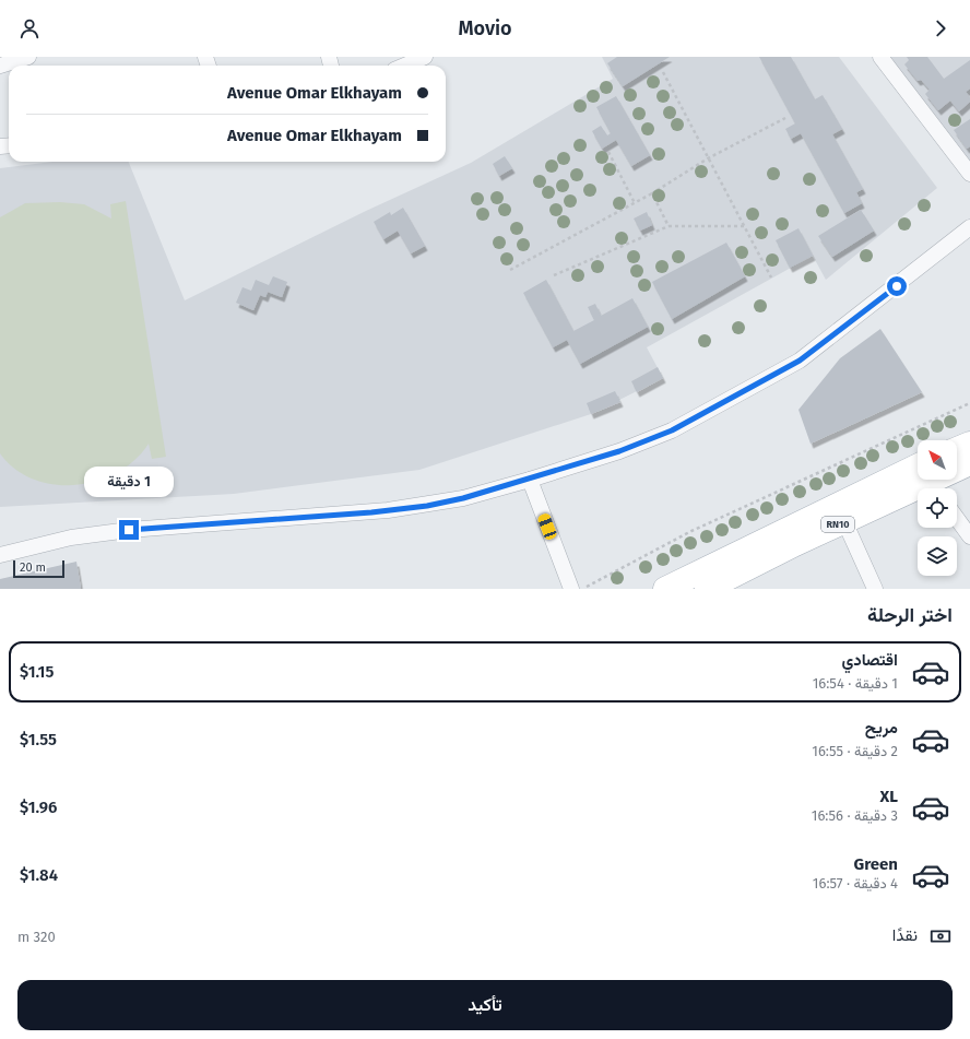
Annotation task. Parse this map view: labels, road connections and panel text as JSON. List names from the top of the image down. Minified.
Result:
{"streets":{"main road":["RN10"]},"scale_bar":"20 m","north":"top left","page":{"header":"Movio","banner":["Avenue Omar Elkhayam","Avenue Omar Elkhayam"],"bubble":"1 دقيقة","scale":"20 m","heading":"اختر الرحلة","list":[{"name":"اقتصادي","note":"1 دقيقة · 16:54","value":"$1.15"},{"name":"مريح","note":"2 دقيقة · 16:55","value":"$1.55"},{"name":"XL","note":"3 دقيقة · 16:56","value":"$1.96"},{"name":"Green","note":"4 دقيقة · 16:57","value":"$1.84"}],"pay":["نقدًا","320 m"],"buttons":"تأكيد"}}
